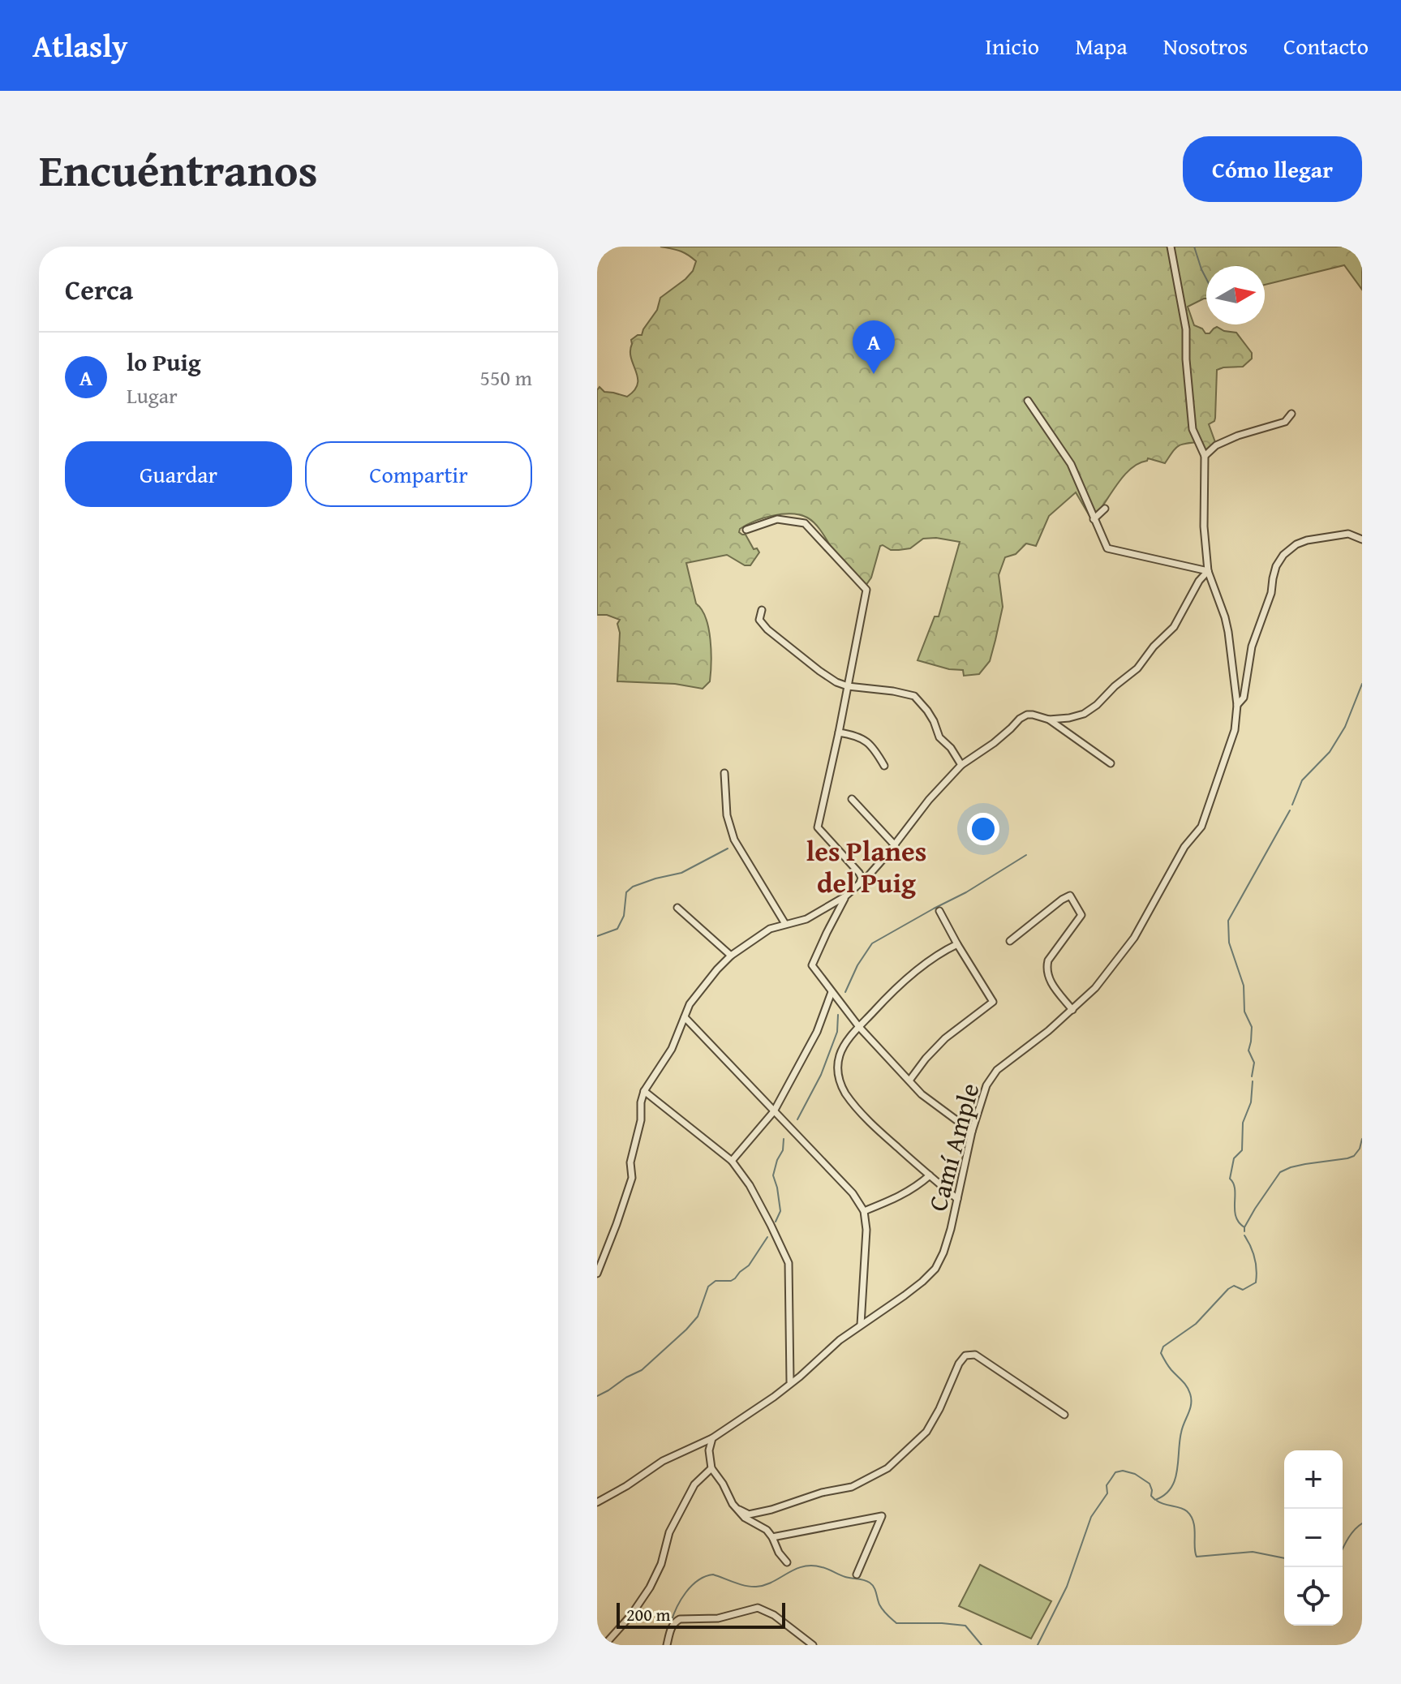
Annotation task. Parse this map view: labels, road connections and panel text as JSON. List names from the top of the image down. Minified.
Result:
{"streets":{"street":["Camí Ample"]},"districts":["les Planes del Puig"],"scale_bar":"200 m","north":"right","page":{"header":"Atlasly","nav":["Inicio","Mapa","Nosotros","Contacto"],"title":"Encuéntranos","buttons":["Cómo llegar",["Guardar","Compartir"]],"heading":"Cerca","pins":"A","list":[{"mark":"A","name":"lo Puig","note":"Lugar","value":"550 m"}],"map_buttons":["+","−"],"scale":"200 m"}}
